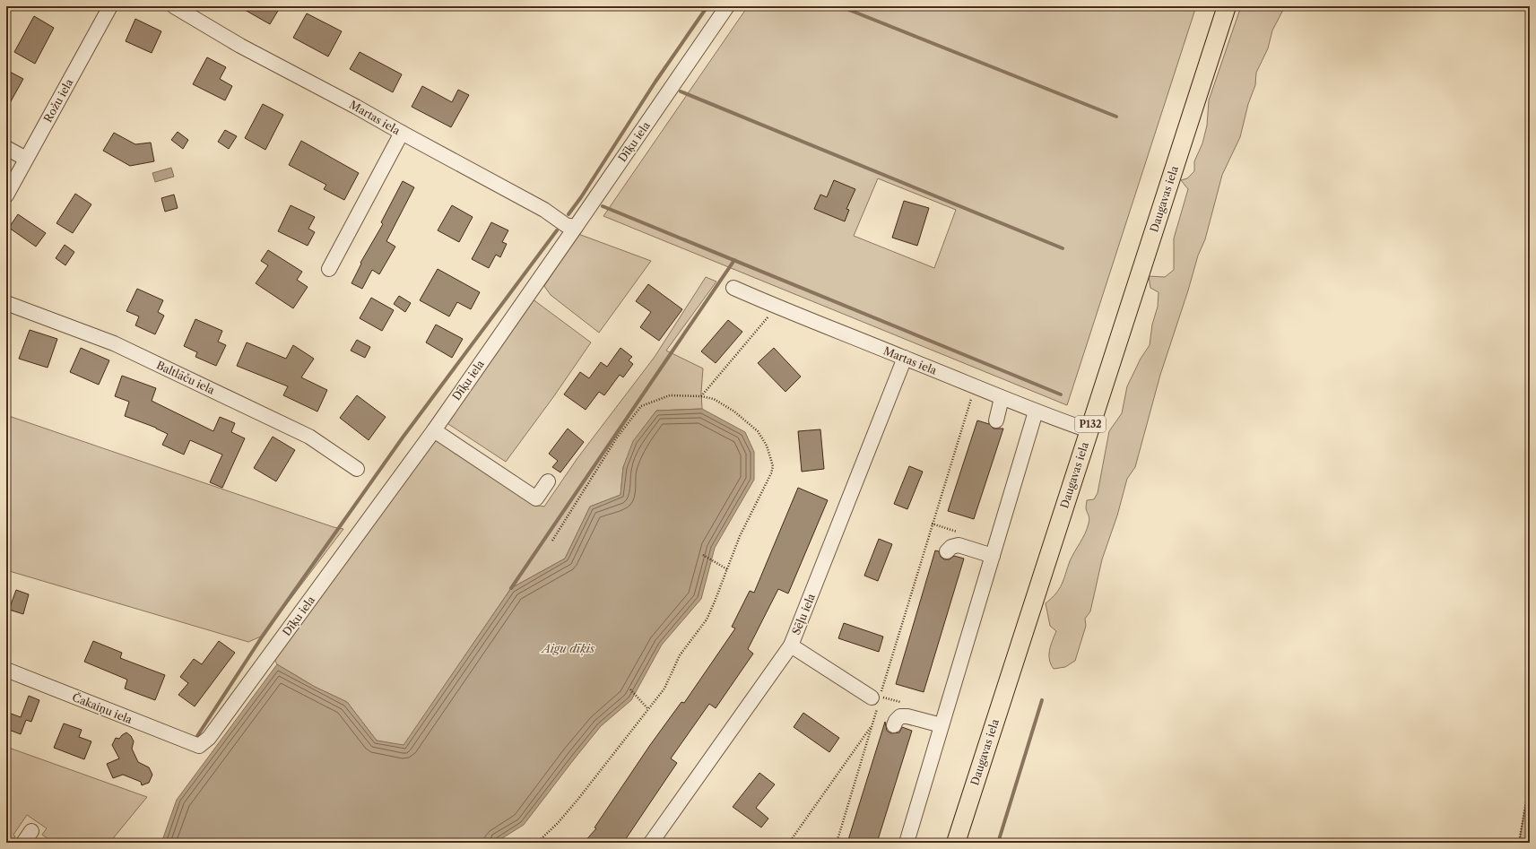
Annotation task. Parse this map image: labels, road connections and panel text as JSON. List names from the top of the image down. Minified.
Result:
{"streets":{"main road":["Daugavas iela","P132"],"street":["Rožu iela","Martas iela","Dīķu iela","Baltlāču iela","Sēļu iela","Čakaiņu iela"]},"crossings":[["Martas iela","Dīķu iela"],["Martas iela","Daugavas iela"],["Martas iela","Sēļu iela"],["Dīķu iela","Čakaiņu iela"]],"water":["Aigu dīķis"]}
